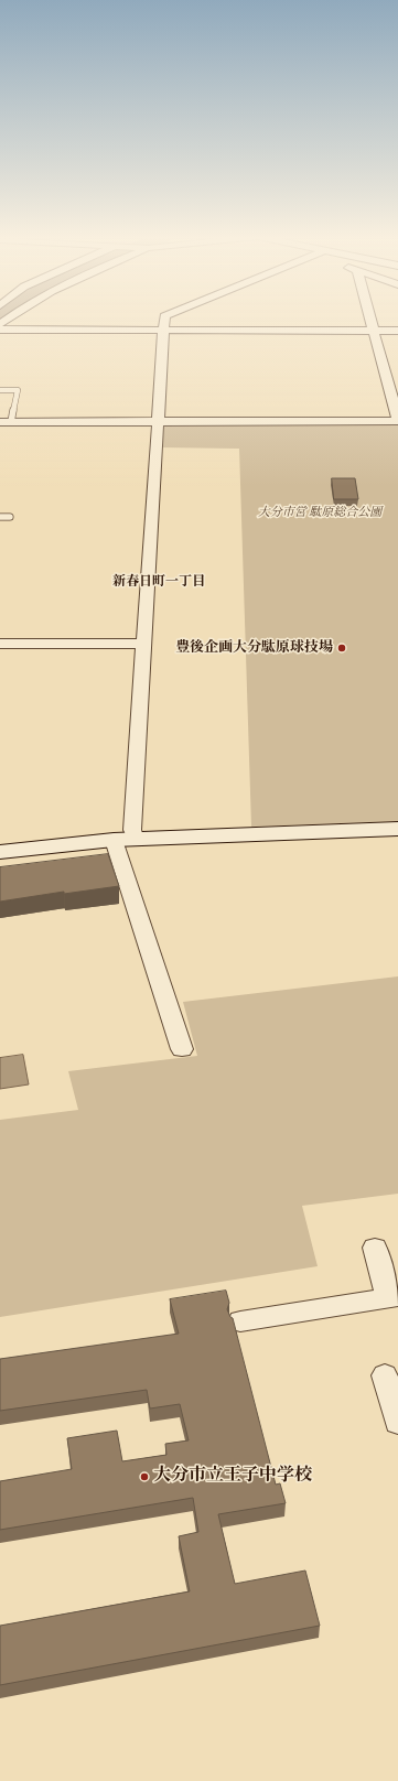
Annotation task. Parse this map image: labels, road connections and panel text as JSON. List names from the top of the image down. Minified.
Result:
{"districts":["新春日町一丁目"],"parks":["大分市営 駄原総合公園"],"places":["豊後企画大分駄原球技場","大分市立王子中学校"]}
